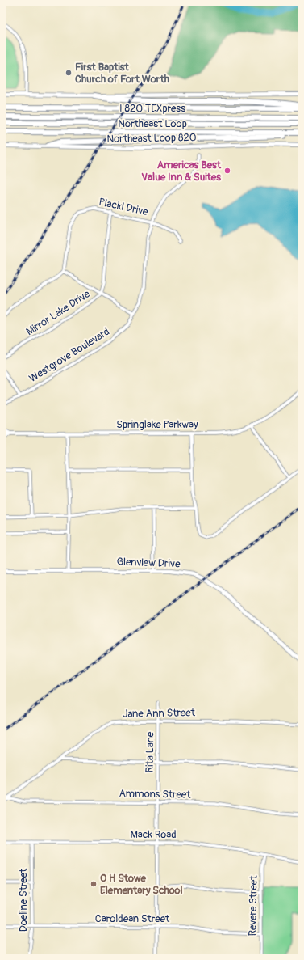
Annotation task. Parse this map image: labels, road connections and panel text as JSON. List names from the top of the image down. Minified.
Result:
{"streets":{"highway":["I 820 TEXpress","Northeast Loop"],"main road":["Northeast Loop 820","Glenview Drive"],"street":["Placid Drive","Mirror Lake Drive","Westgrove Boulevard","Springlake Parkway","Jane Ann Street","Rita Lane","Ammons Street","Mack Road","Doeline Street","Revere Street","Caroldean Street"]},"crossings":[["Placid Drive","Mirror Lake Drive"],["Placid Drive","Westgrove Boulevard"],["Jane Ann Street","Rita Lane"],["Jane Ann Street","Ammons Street"],["Rita Lane","Ammons Street"],["Rita Lane","Mack Road"],["Rita Lane","Caroldean Street"],["Mack Road","Doeline Street"],["Mack Road","Revere Street"],["Doeline Street","Caroldean Street"],["Revere Street","Caroldean Street"]],"places":["First Baptist Church of Fort Worth","Americas Best Value Inn & Suites","O H Stowe Elementary School"]}
